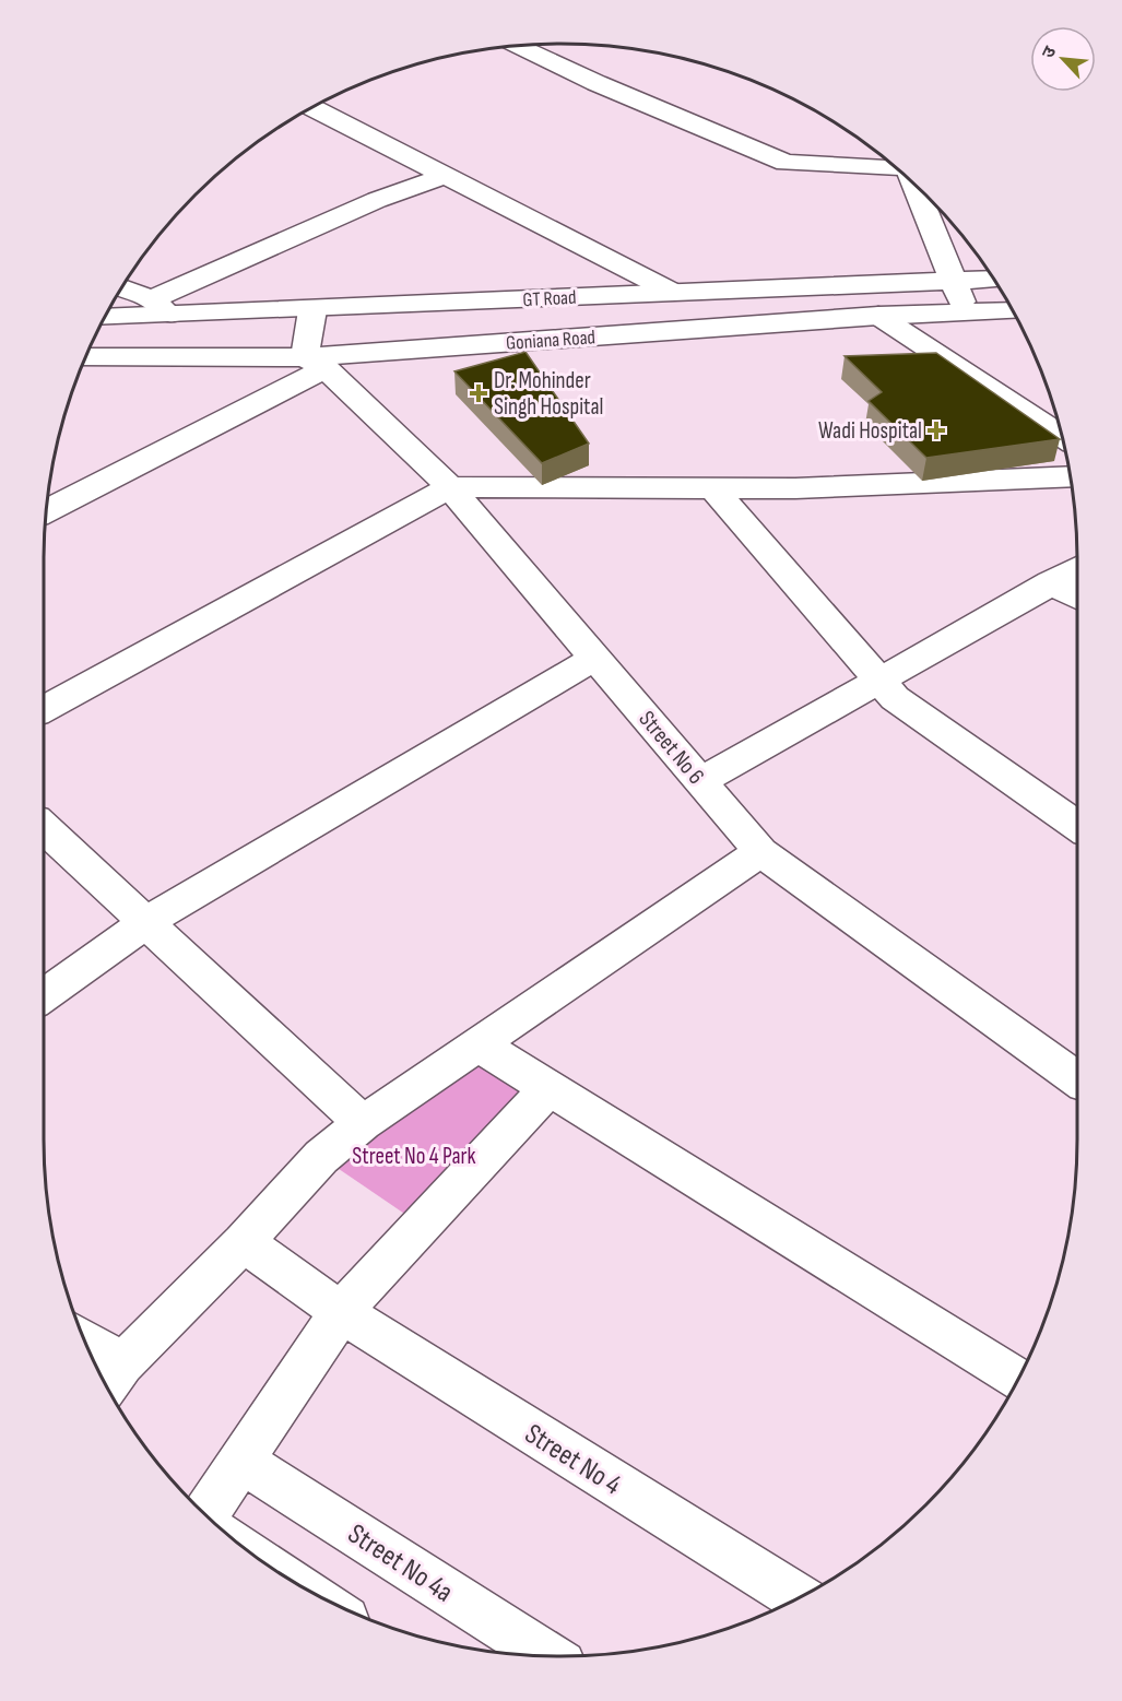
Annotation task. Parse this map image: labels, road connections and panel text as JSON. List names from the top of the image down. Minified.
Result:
{"streets":{"street":["GT Road","Goniana Road","Street No 6","Street No 4","Street No 4a"]},"crossings":[["Goniana Road","Street No 6"]],"parks":["Street No 4 Park"],"places":{"health":["Dr. Mohinder Singh Hospital","Wadi Hospital"]},"north":"top left"}
